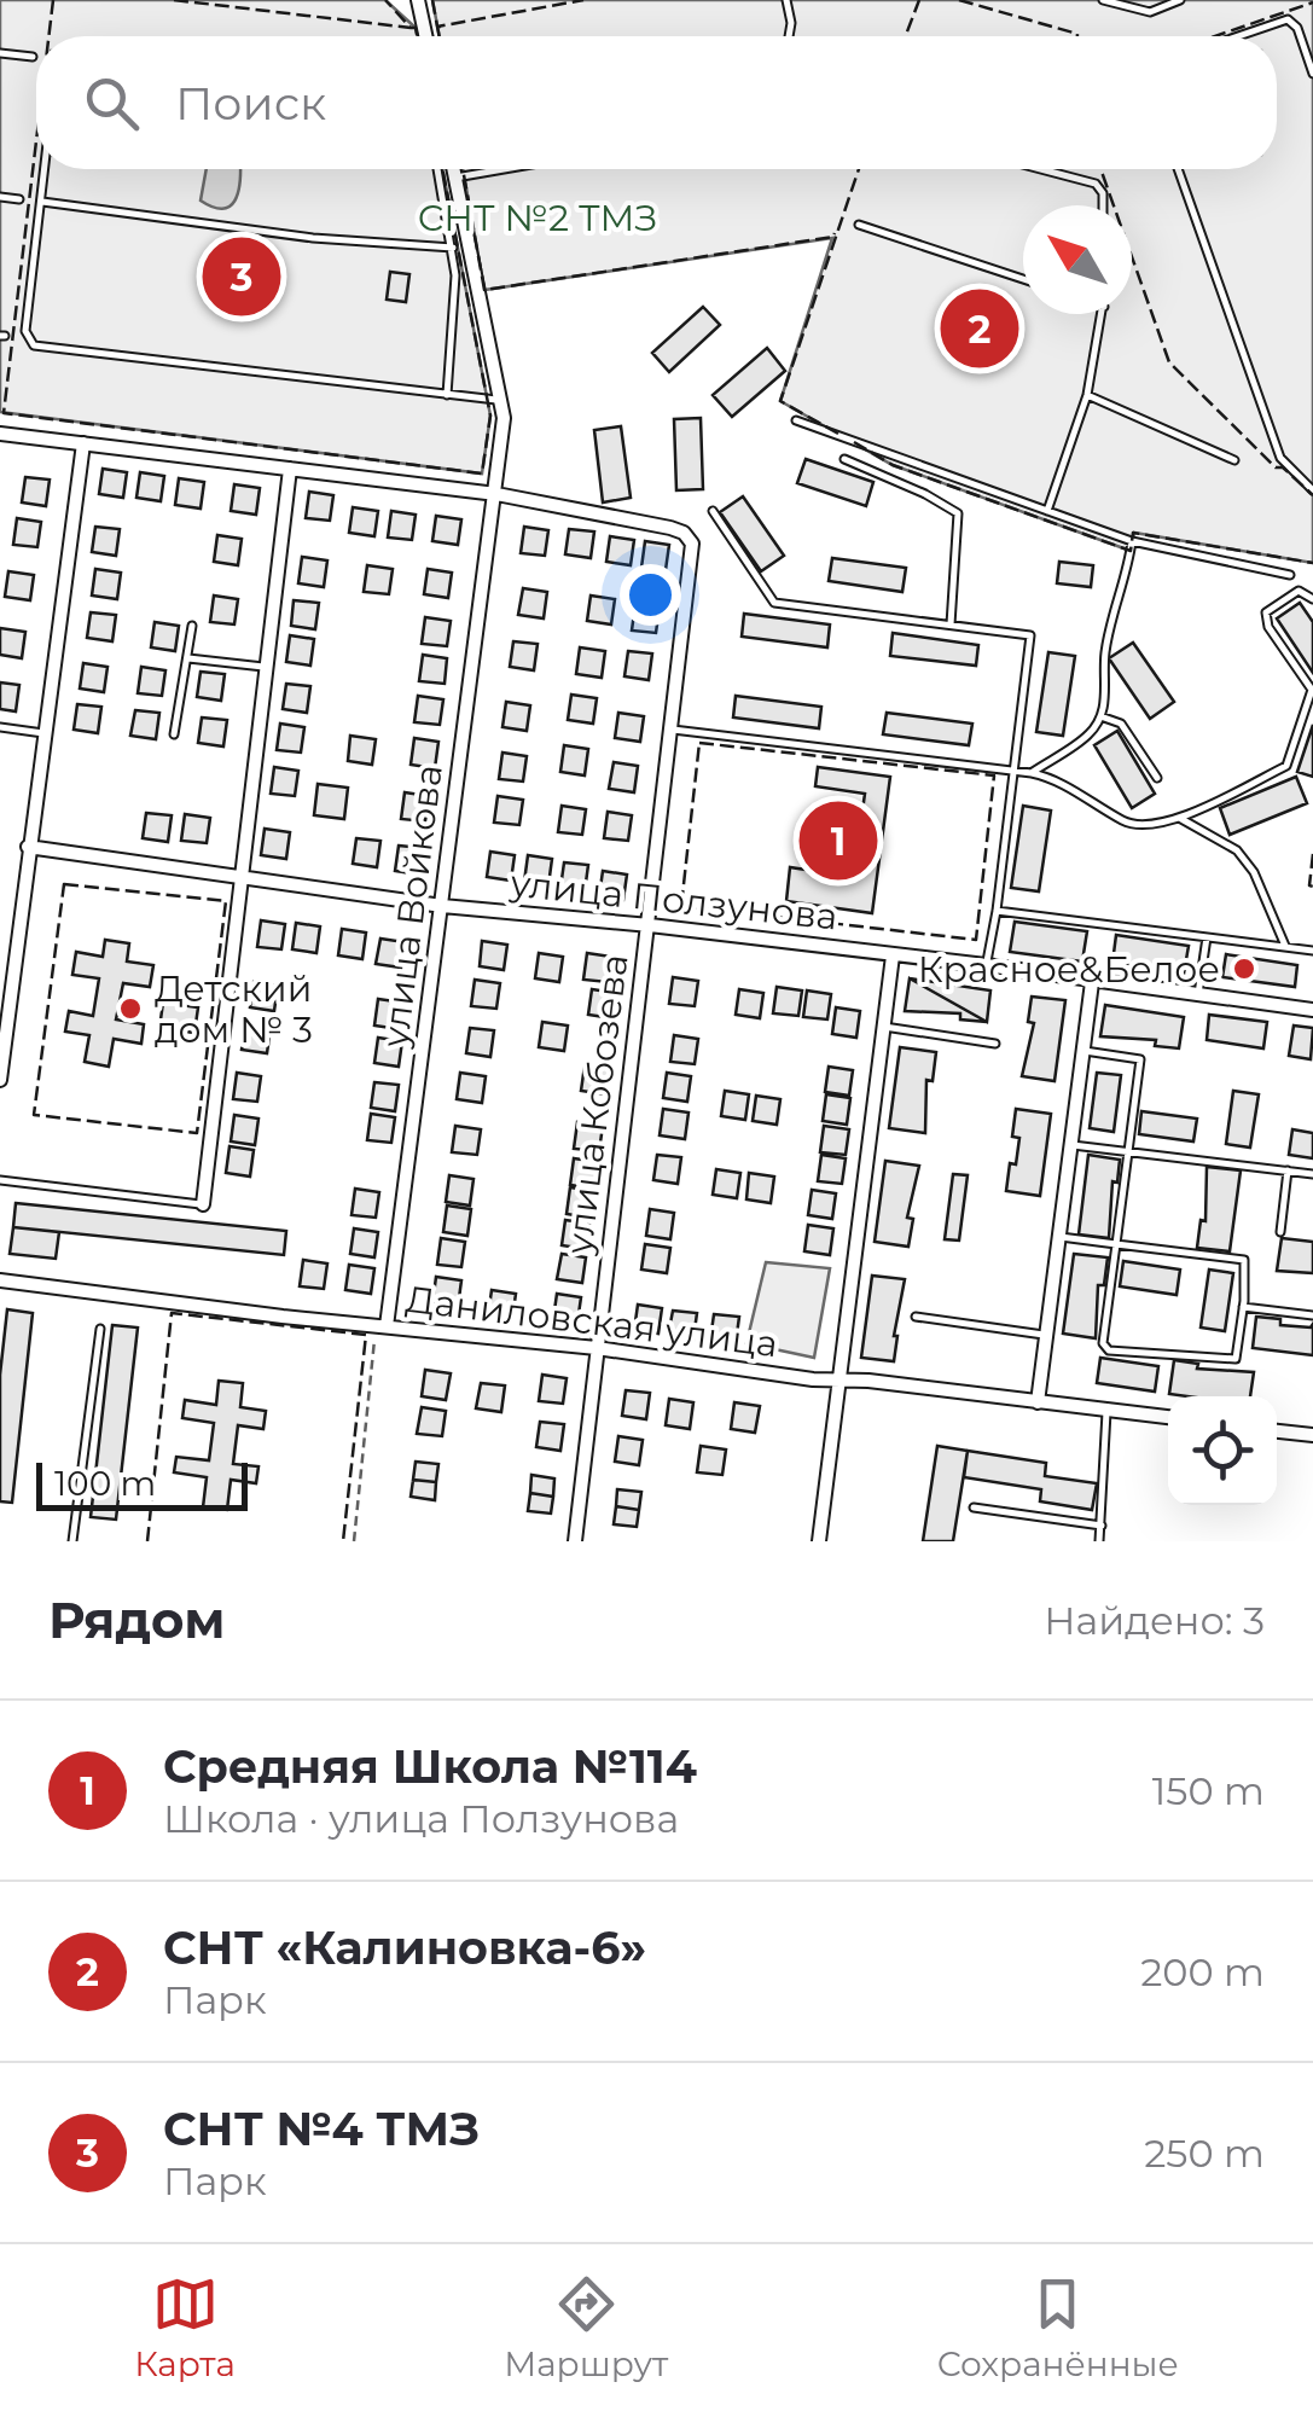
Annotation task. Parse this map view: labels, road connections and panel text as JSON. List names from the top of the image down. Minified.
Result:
{"streets":{"street":["улица Ползунова","улица Войкова","улица Кобозева","Даниловская улица"]},"crossings":[["улица Ползунова","улица Войкова"],["улица Ползунова","улица Кобозева"],["улица Войкова","улица Кобозева"],["улица Войкова","Даниловская улица"],["улица Кобозева","Даниловская улица"]],"parks":["СНТ №2 ТМЗ"],"places":["Красное&Белое","Детский дом № 3"],"scale_bar":"100 m","north":"top left","page":{"search":"Поиск","pins":["3","2","1"],"scale":"100 m","heading":["Рядом","Найдено: 3"],"list":[{"mark":"1","name":"Средняя Школа №114","note":"Школа · улица Ползунова","value":"150 m"},{"mark":"2","name":"СНТ «Калиновка-6»","note":"Парк","value":"200 m"},{"mark":"3","name":"СНТ №4 ТМЗ","note":"Парк","value":"250 m"}],"nav":["Карта","Маршрут","Сохранённые"]}}
